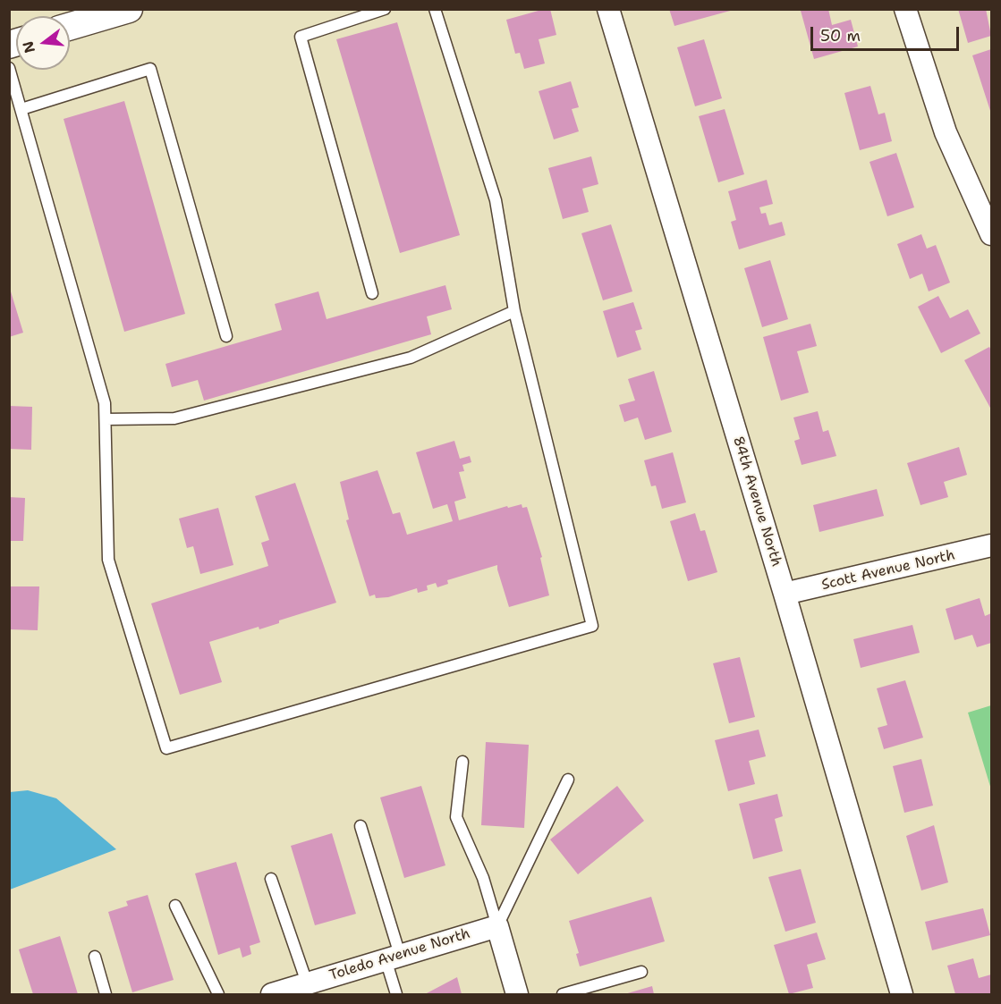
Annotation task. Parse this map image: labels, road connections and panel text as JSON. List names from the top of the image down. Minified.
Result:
{"streets":{"street":["84th Avenue North","Scott Avenue North","Toledo Avenue North"]},"crossings":[["84th Avenue North","Scott Avenue North"]],"scale_bar":"50 m","north":"left"}
